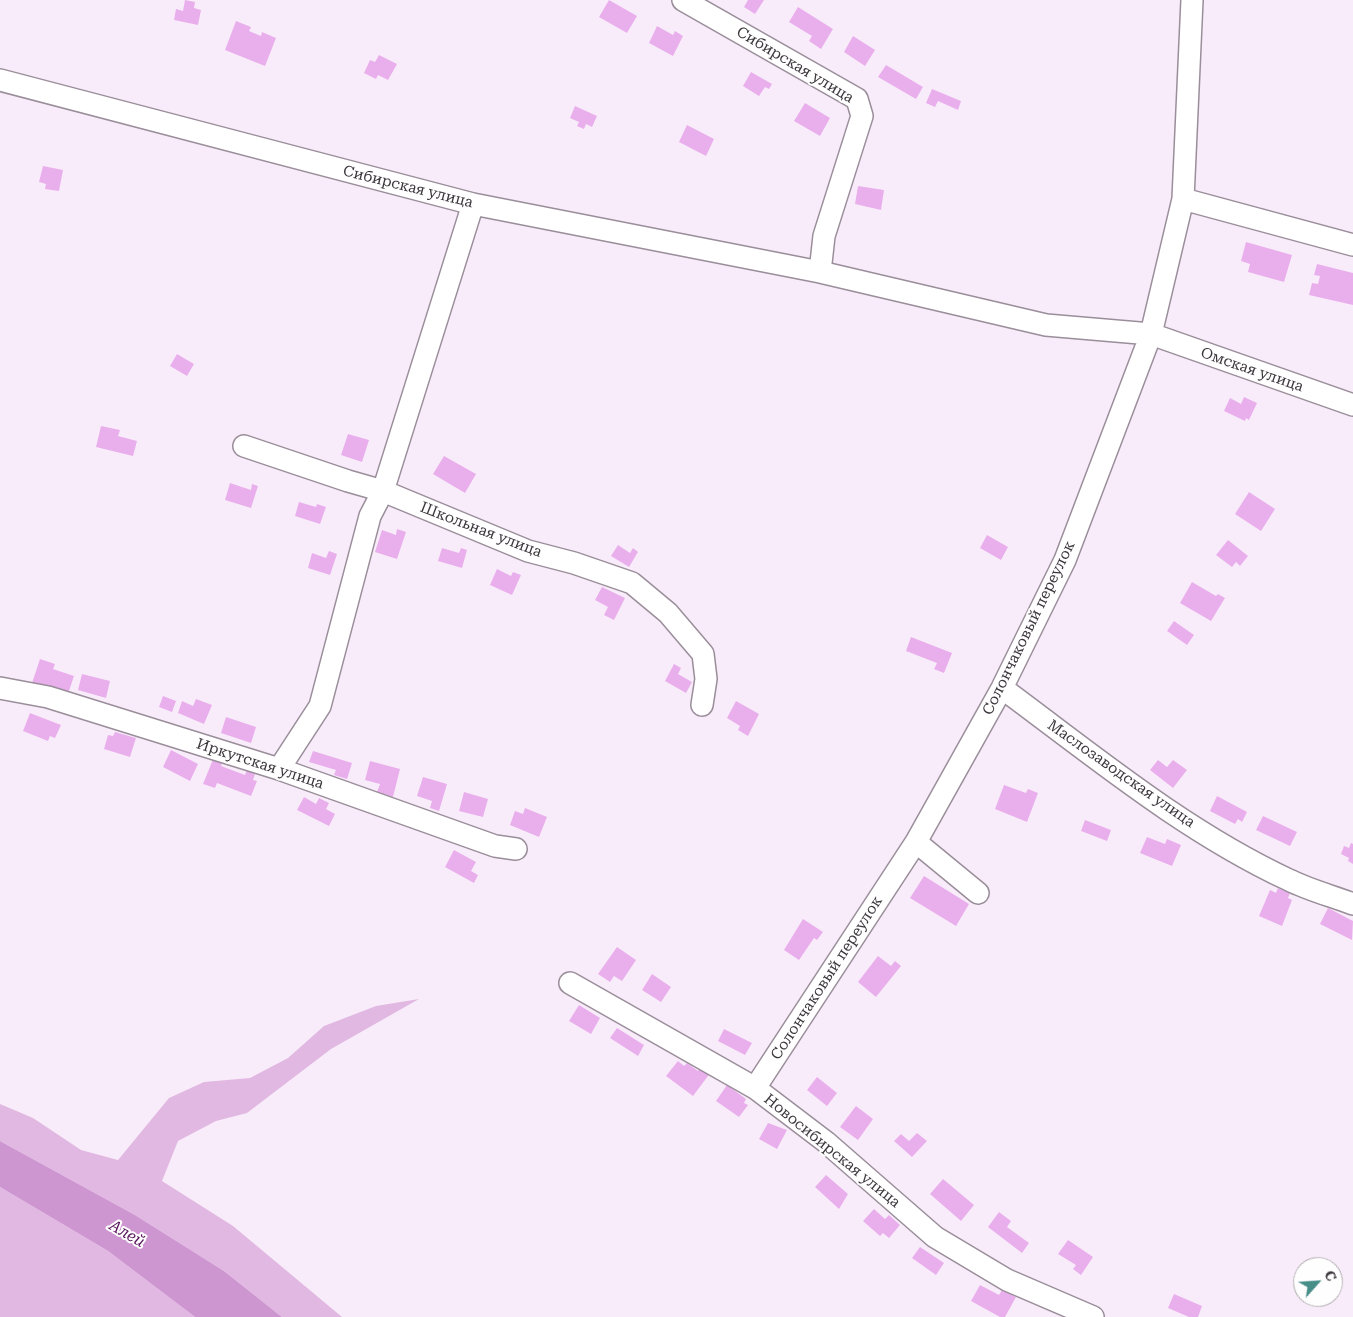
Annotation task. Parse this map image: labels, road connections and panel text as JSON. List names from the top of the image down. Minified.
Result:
{"streets":{"street":["Сибирская улица","Омская улица","Школьная улица","Солончаковый переулок","Иркутская улица","Маслозаводская улица","Новосибирская улица"]},"crossings":[["Сибирская улица","Омская улица"],["Сибирская улица","Солончаковый переулок"],["Омская улица","Солончаковый переулок"],["Солончаковый переулок","Маслозаводская улица"],["Солончаковый переулок","Новосибирская улица"]],"water":["Алей"],"north":"top right"}
